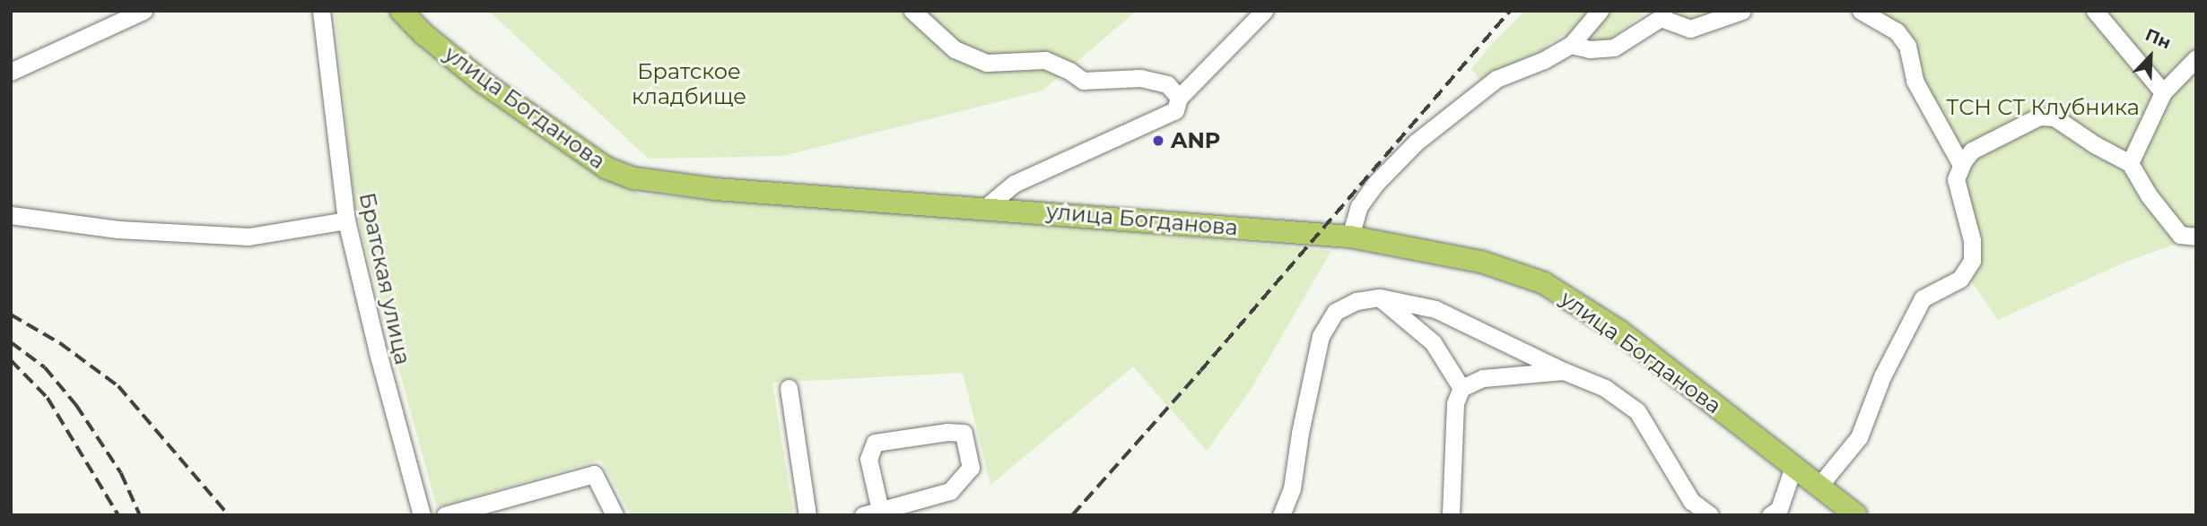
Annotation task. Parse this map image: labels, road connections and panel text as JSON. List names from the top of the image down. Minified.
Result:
{"streets":{"main road":["улица Богданова"],"street":["Братская улица"]},"parks":["Братское кладбище","ТСН СТ Клубника"],"places":["ANP"],"north":"top right"}
